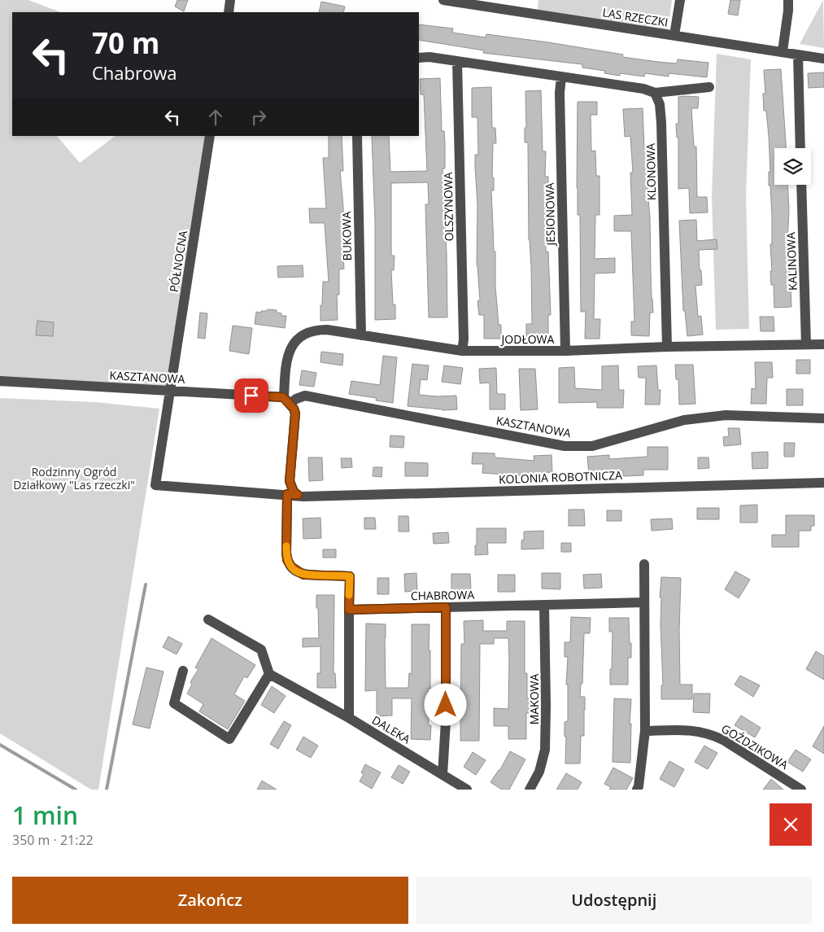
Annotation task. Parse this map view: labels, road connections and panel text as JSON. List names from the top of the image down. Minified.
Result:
{"streets":{"street":["LAS RZECZKI","KLONOWA","OLSZYNOWA","JESIONOWA","BUKOWA","PÓŁNOCNA","KALINOWA","JODŁOWA","KASZTANOWA","KOLONIA ROBOTNICZA","CHABROWA","MAKOWA","DALEKA","GOŹDZIKOWA"]},"crossings":[["KLONOWA","JODŁOWA"],["OLSZYNOWA","JODŁOWA"],["JESIONOWA","JODŁOWA"],["BUKOWA","JODŁOWA"],["PÓŁNOCNA","KASZTANOWA"],["PÓŁNOCNA","KOLONIA ROBOTNICZA"],["KALINOWA","JODŁOWA"],["JODŁOWA","KASZTANOWA"],["CHABROWA","MAKOWA"]],"parks":["Rodzinny Ogród Działkowy \"Las rzeczki\""],"page":{"turn":["70 m","Chabrowa"],"heading":["1 min","350 m · 21:22"],"buttons":["Zakończ","Udostępnij"]}}
